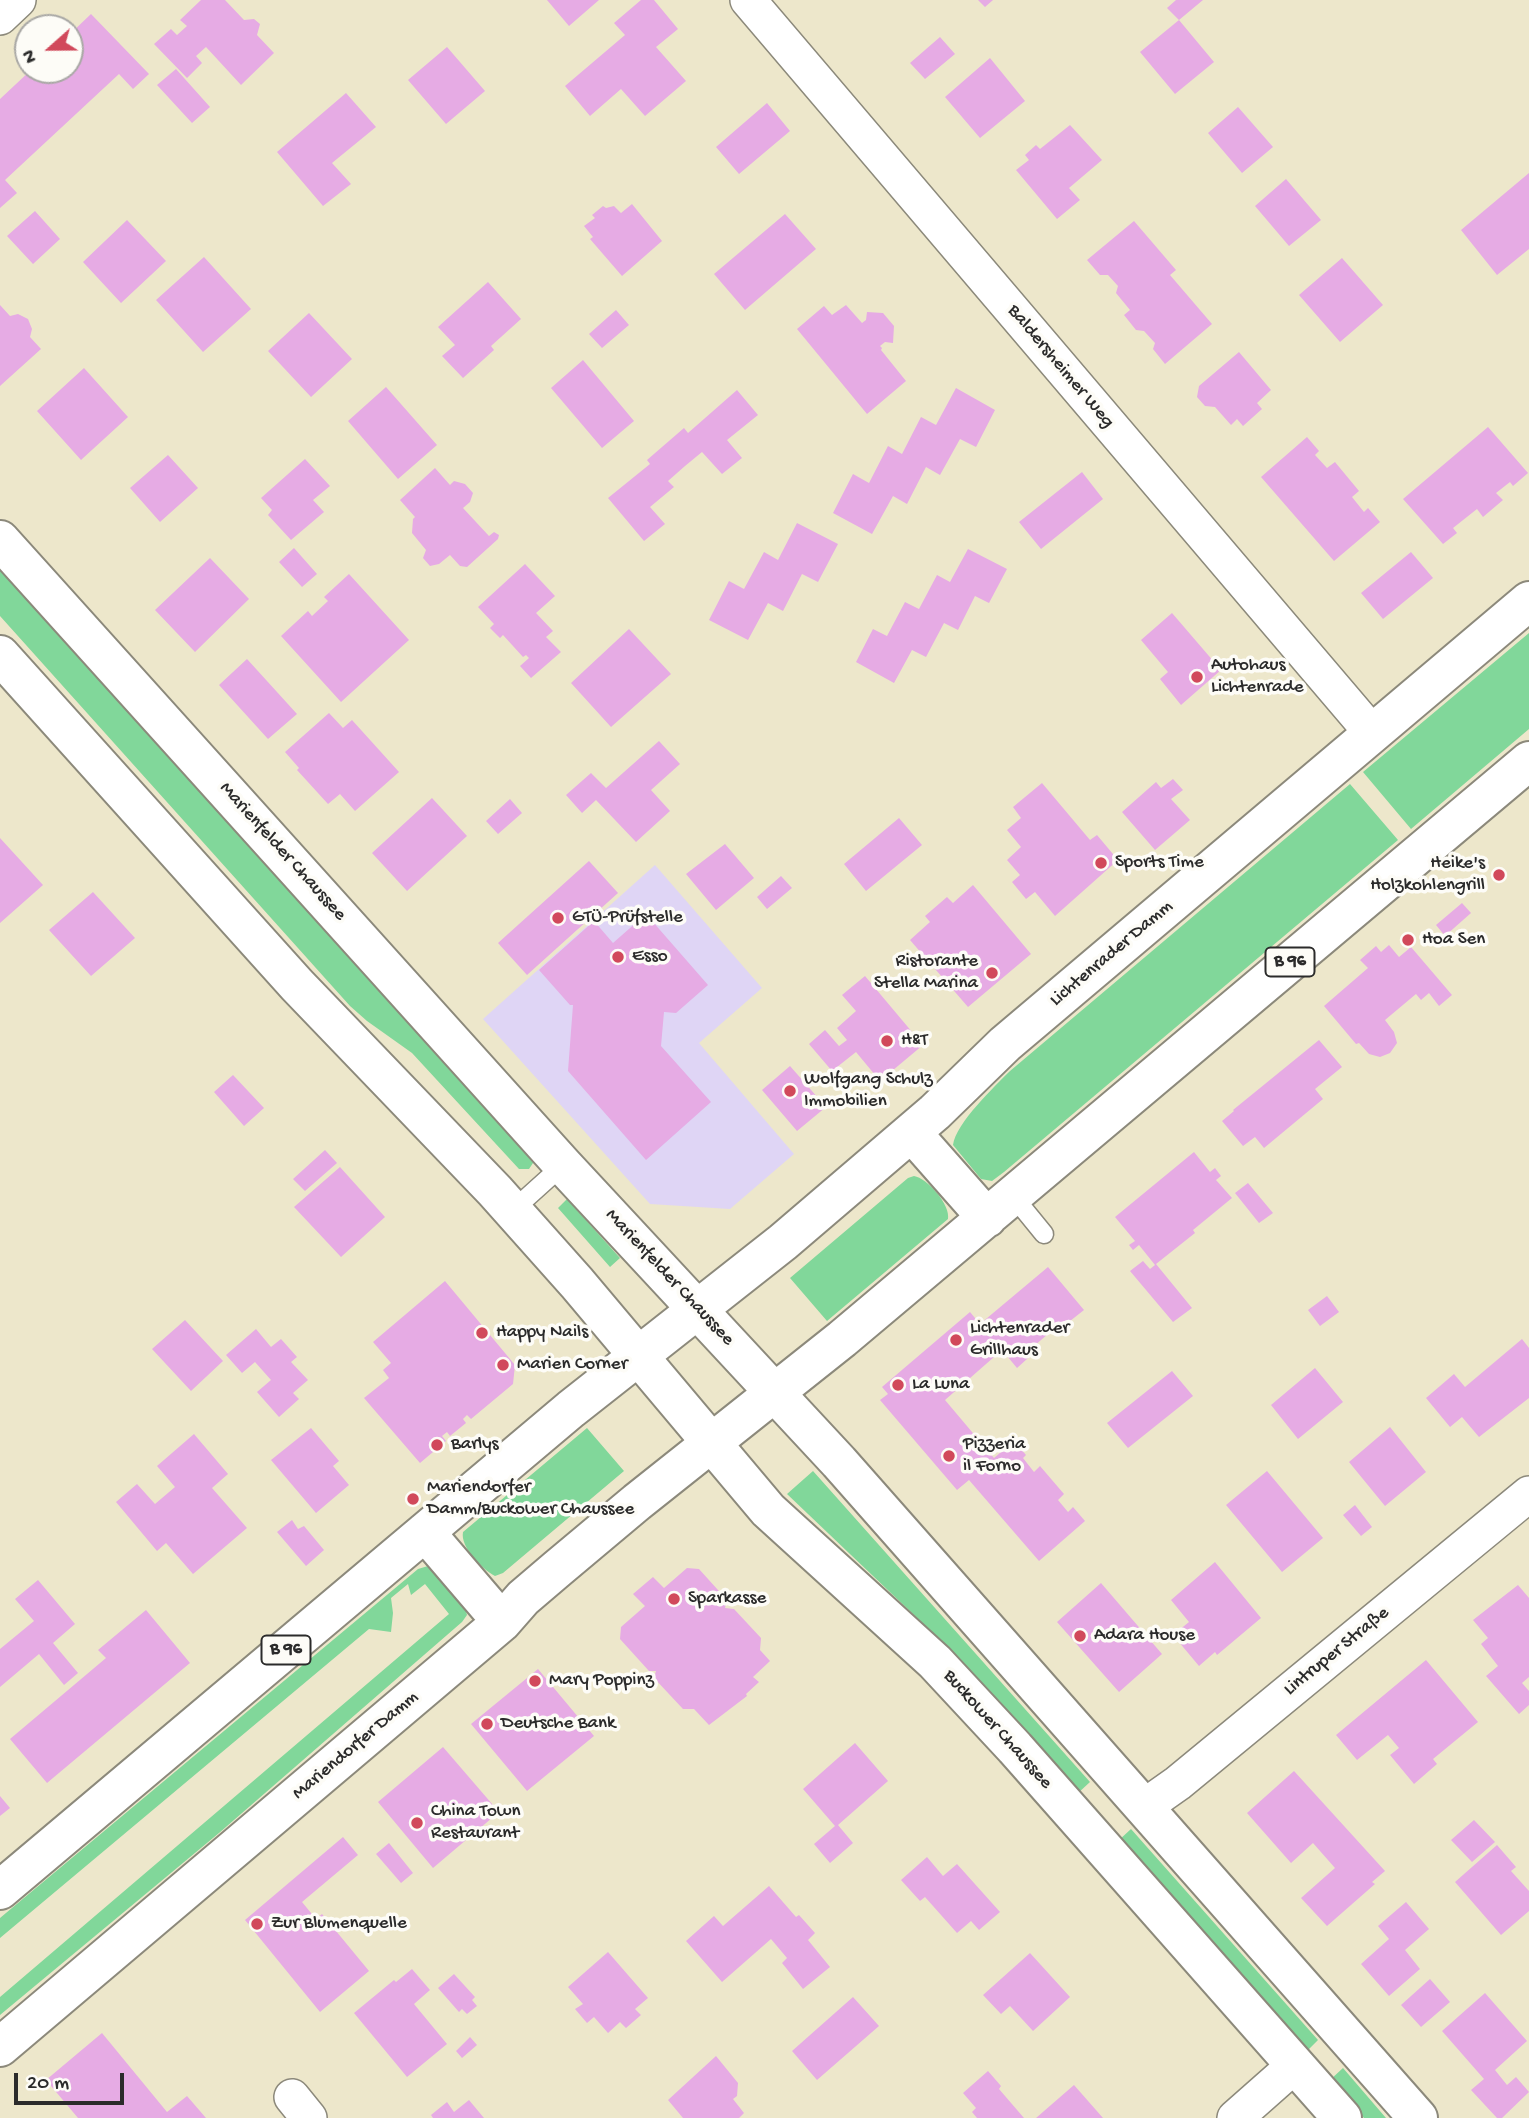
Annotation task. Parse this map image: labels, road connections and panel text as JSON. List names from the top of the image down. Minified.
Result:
{"streets":{"main road":["Marienfelder Chaussee","Lichtenrader Damm","B 96","Buckower Chaussee","Mariendorfer Damm"],"street":["Baldersheimer Weg","Lintruper Straße"]},"crossings":[["Baldersheimer Weg","Lichtenrader Damm"],["Marienfelder Chaussee","Lichtenrader Damm"],["Marienfelder Chaussee","B 96"],["Lichtenrader Damm","B 96"],["B 96","Buckower Chaussee"],["B 96","Mariendorfer Damm"],["Buckower Chaussee","Mariendorfer Damm"]],"places":["Autohaus Lichtenrade","Sports Time","Heike's Holzkohlengrill","GTÜ-Prüfstelle","Hoa Sen","Esso","Ristorante Stella Marina","H&T","Wolfgang Schulz Immobilien","Happy Nails","Lichtenrader Grillhaus","Marien Corner","La Luna","Barlys","Pizzeria il Forno","Mariendorfer Damm/Buckower Chaussee","Sparkasse","Adara House","Mary Poppinz","Deutsche Bank","China Town Restaurant","Zur Blumenquelle"],"scale_bar":"20 m","north":"left"}
